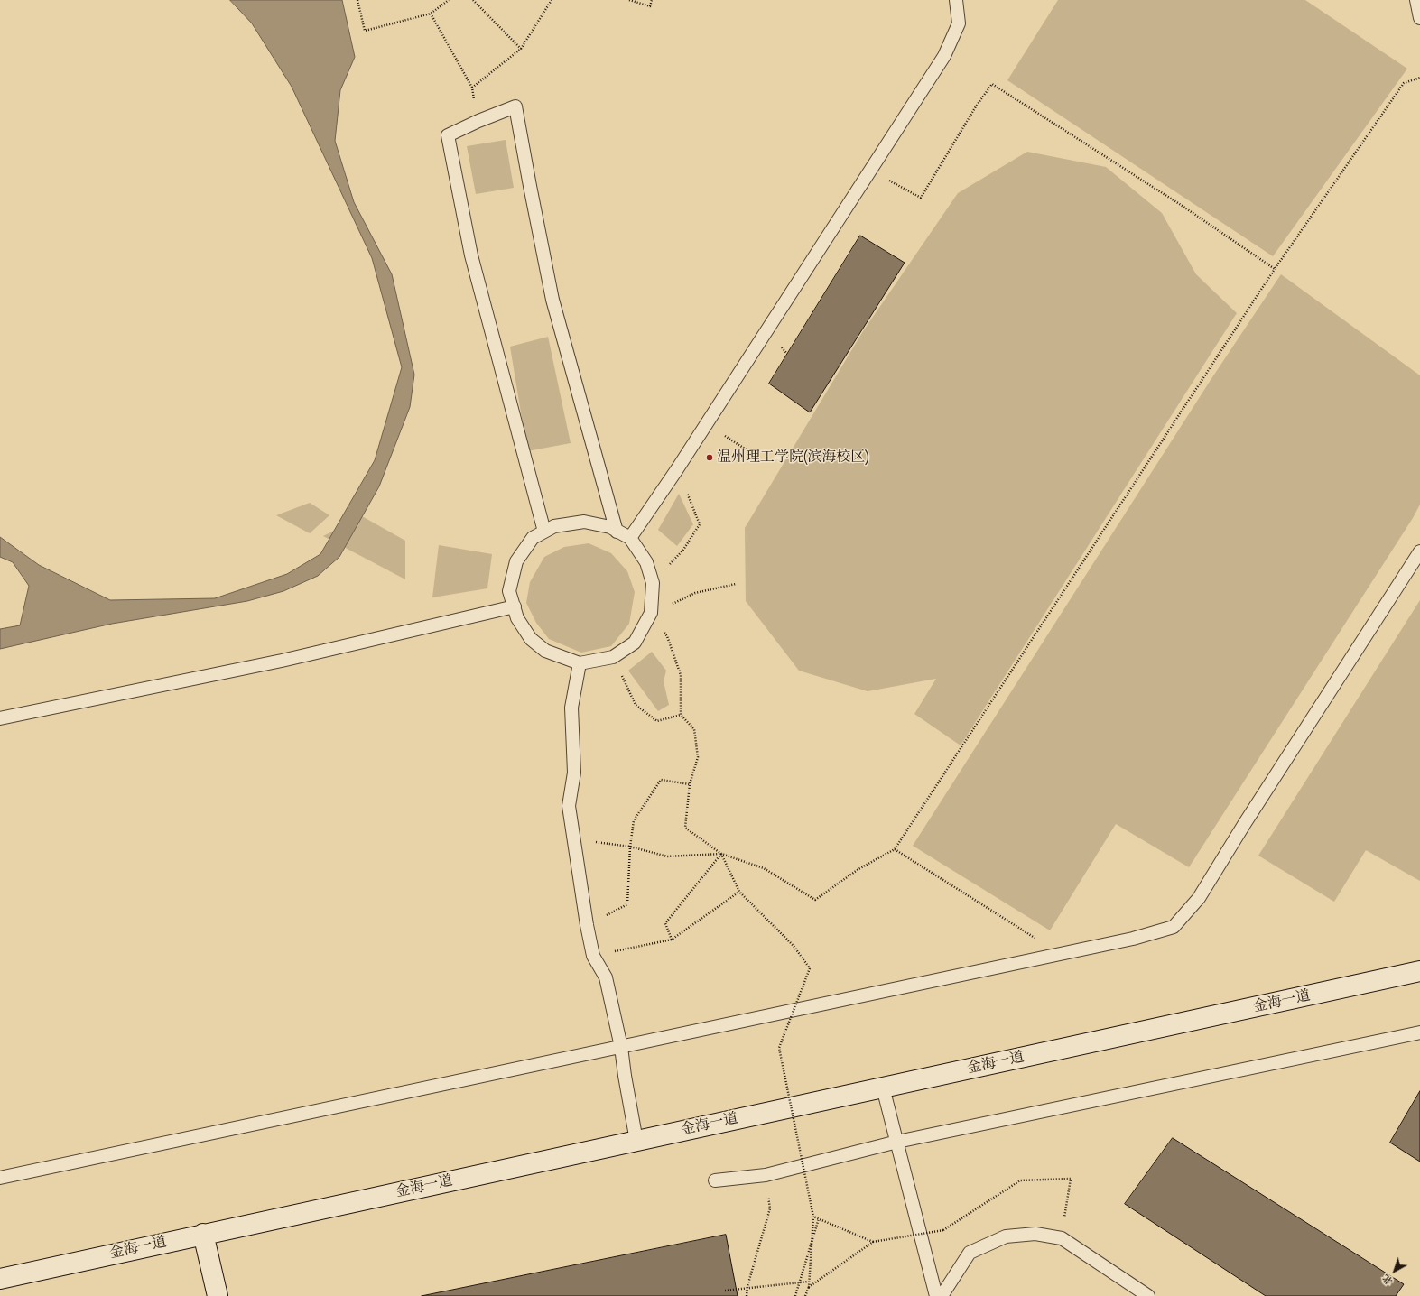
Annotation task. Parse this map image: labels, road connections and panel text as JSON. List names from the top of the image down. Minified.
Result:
{"streets":{"street":["金海一道"]},"places":["温州理工学院(滨海校区)"],"north":"bottom left"}
